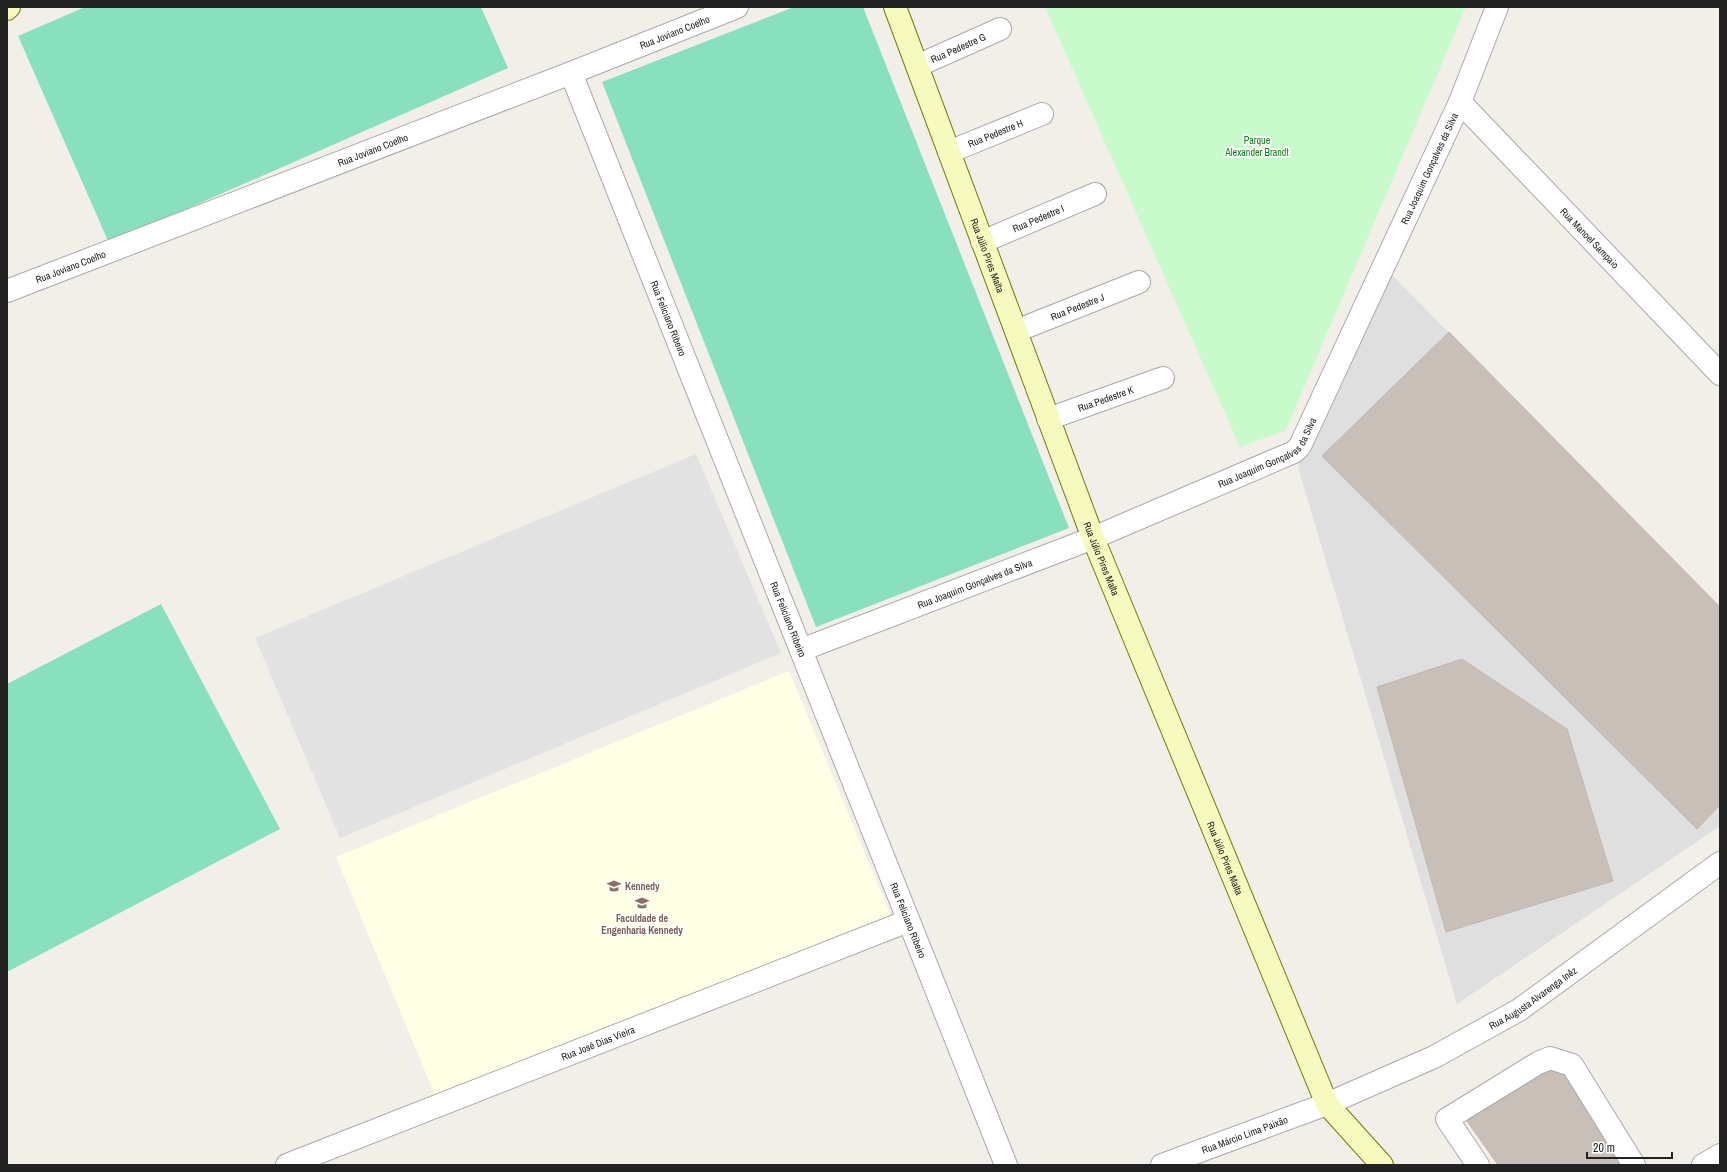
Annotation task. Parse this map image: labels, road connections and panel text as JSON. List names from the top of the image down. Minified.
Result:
{"streets":{"street":["Rua Joviano Coelho","Rua Pedestre G","Rua Pedestre H","Rua Joaquim Gonçalves da Silva","Rua Pedestre I","Rua Manoel Sampaio","Rua Júlio Pires Malta","Rua Pedestre J","Rua Feliciano Ribeiro","Rua Pedestre K","Rua Augusta Alvarenga Inêz","Rua José Dias Vieira","Rua Márcio Lima Paixão"]},"crossings":[["Rua Joviano Coelho","Rua Feliciano Ribeiro"],["Rua Pedestre G","Rua Júlio Pires Malta"],["Rua Pedestre H","Rua Júlio Pires Malta"],["Rua Joaquim Gonçalves da Silva","Rua Manoel Sampaio"],["Rua Joaquim Gonçalves da Silva","Rua Júlio Pires Malta"],["Rua Joaquim Gonçalves da Silva","Rua Feliciano Ribeiro"],["Rua Pedestre I","Rua Júlio Pires Malta"],["Rua Júlio Pires Malta","Rua Pedestre J"],["Rua Júlio Pires Malta","Rua Pedestre K"],["Rua Júlio Pires Malta","Rua Augusta Alvarenga Inêz"],["Rua Júlio Pires Malta","Rua Márcio Lima Paixão"],["Rua Feliciano Ribeiro","Rua José Dias Vieira"],["Rua Augusta Alvarenga Inêz","Rua Márcio Lima Paixão"]],"parks":["Parque Alexander Brandt"],"places":{"school or university":["Kennedy","Faculdade de Engenharia Kennedy"]},"scale_bar":"20 m"}
